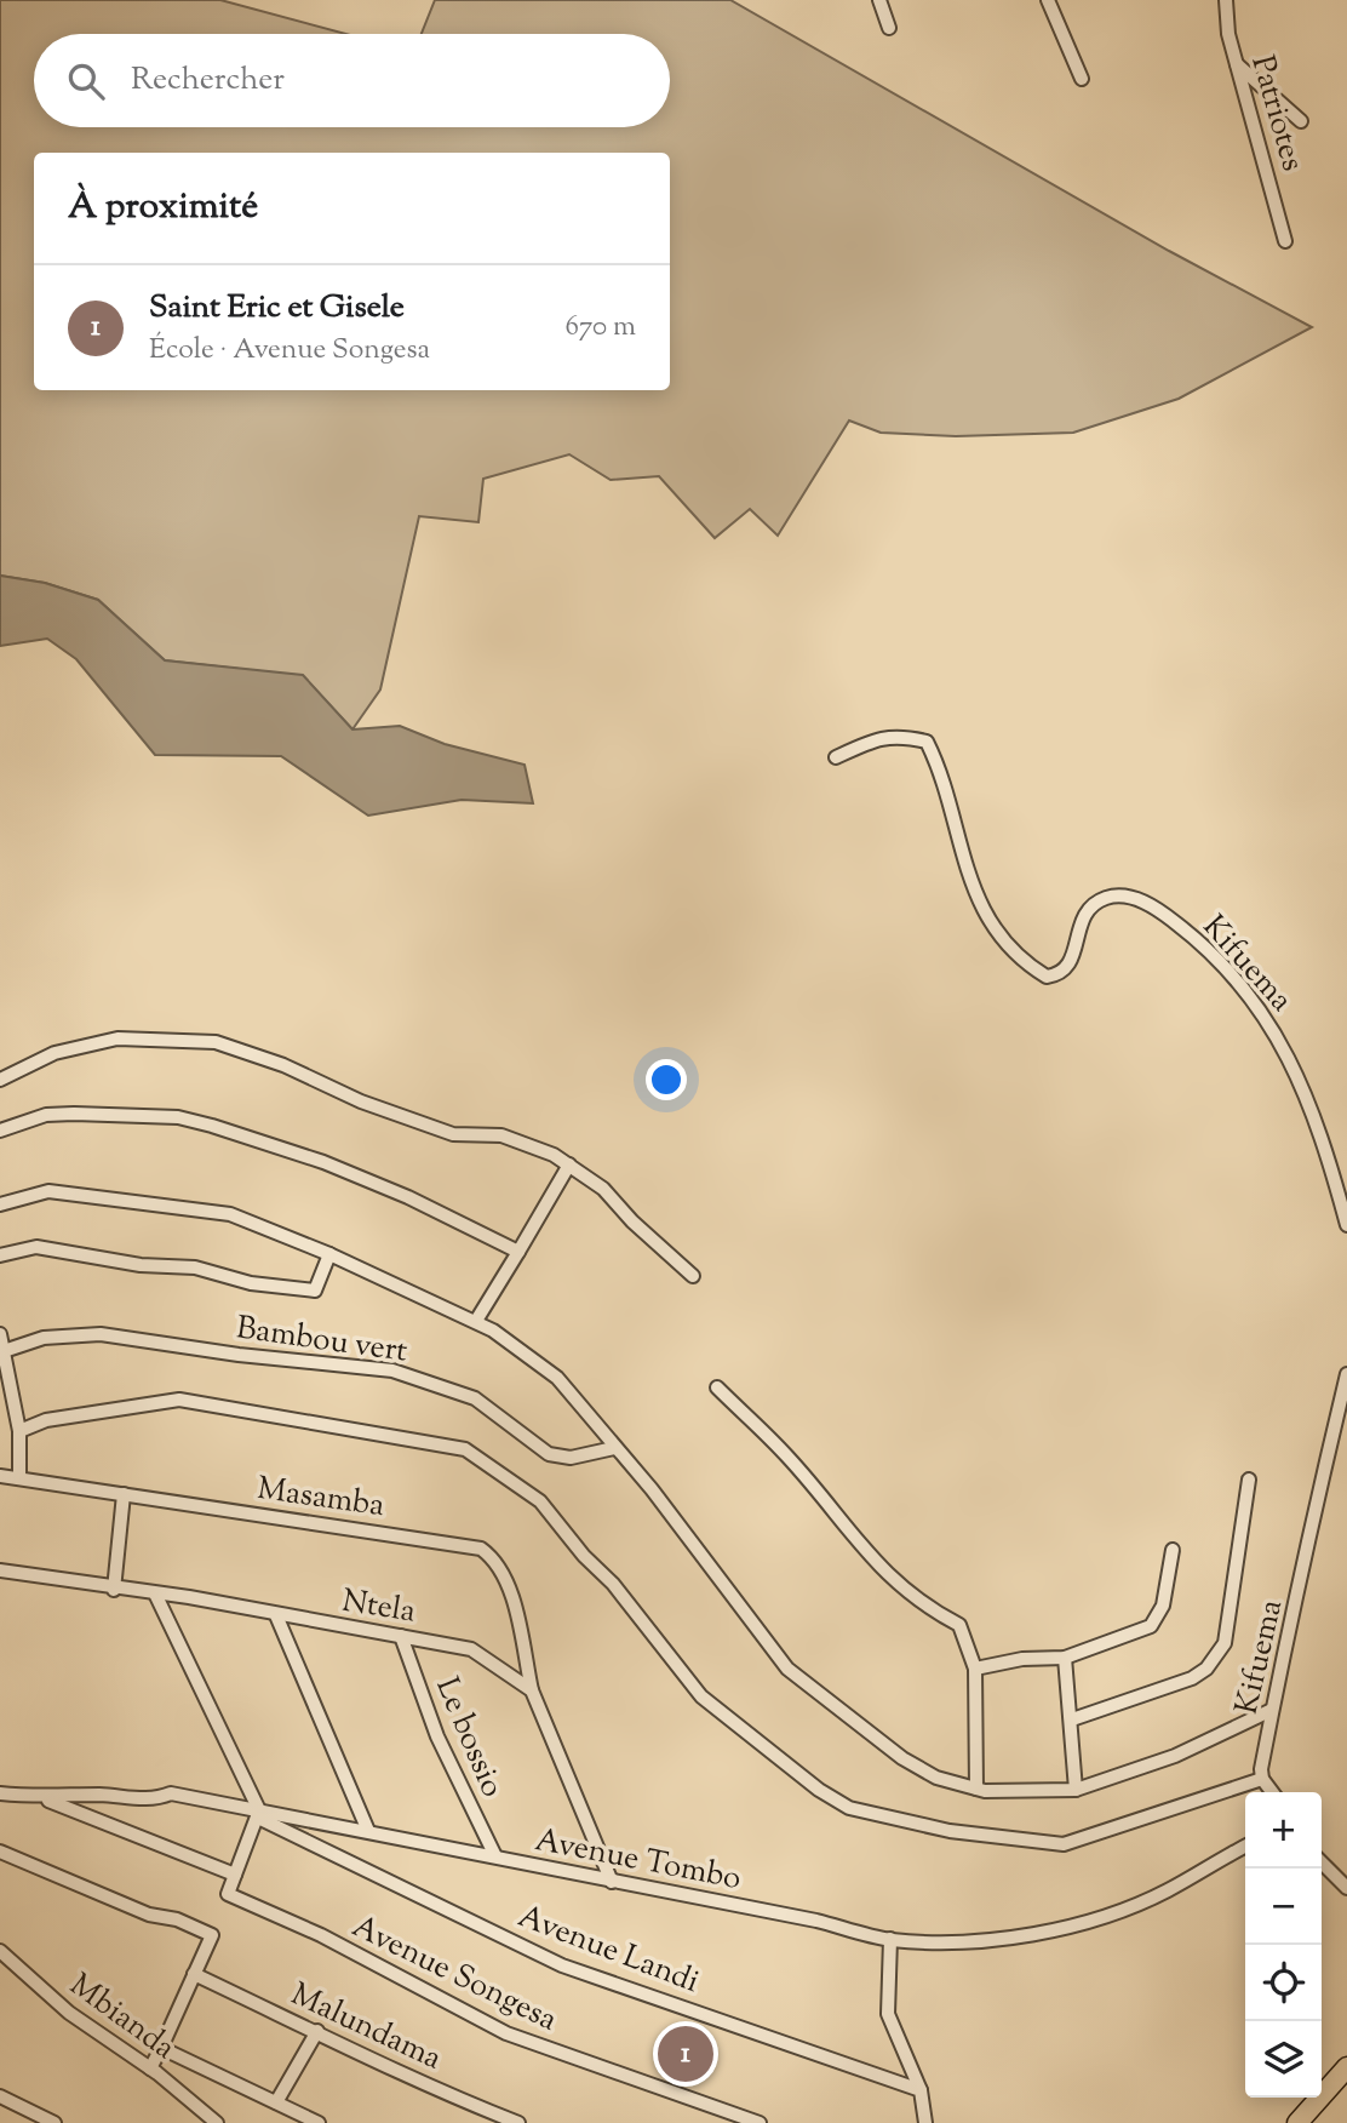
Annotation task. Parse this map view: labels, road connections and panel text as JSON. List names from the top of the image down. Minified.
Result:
{"streets":{"street":["Patriotes","Kifuema","Bambou vert","Masamba","Ntela","Le bossio","Avenue Tombo","Avenue Landi","Avenue Songesa","Mbianda","Malundama"]},"crossings":[["Masamba","Ntela"],["Ntela","Le bossio"],["Le bossio","Avenue Tombo"],["Avenue Tombo","Avenue Landi"]],"page":{"search":"Rechercher","heading":"À proximité","list":[{"mark":"1","name":"Saint Eric et Gisele","note":"École · Avenue Songesa","value":"670 m"}],"map_buttons":["+","−"],"pins":"1"}}
